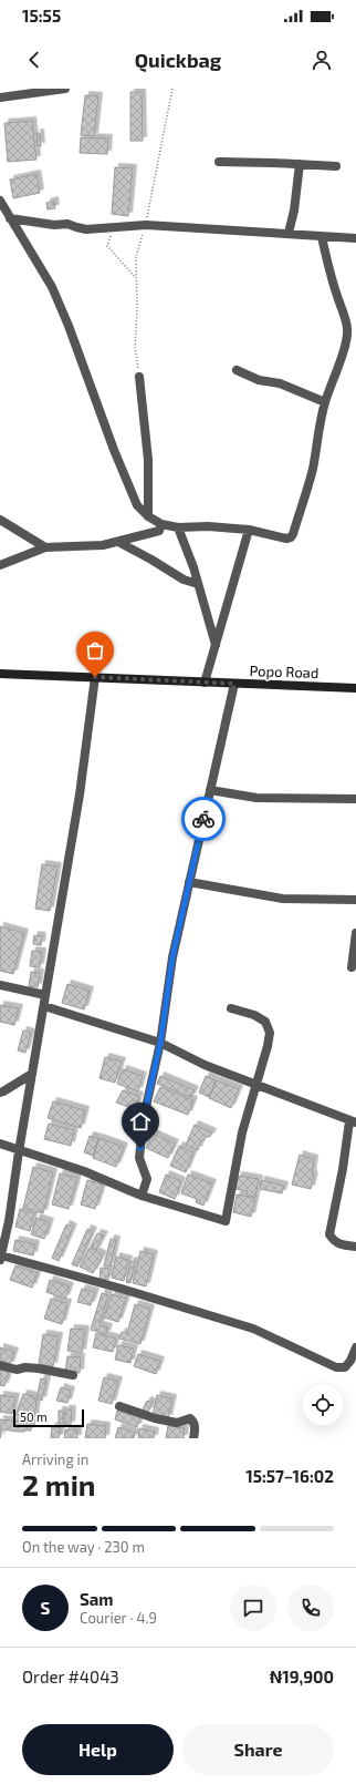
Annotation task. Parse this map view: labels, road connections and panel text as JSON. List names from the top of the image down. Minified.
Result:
{"streets":{"main road":["Popo Road"]},"scale_bar":"50 m","page":{"status":"15:55","header":"Quickbag","scale":"50 m","heading":["2 min","Arriving in","15:57–16:02"],"panel":["Sam","Courier · 4.9","Order #4043","₦19,900"],"bar":"On the way · 230 m","round":"S","buttons":["Help","Share"]}}
